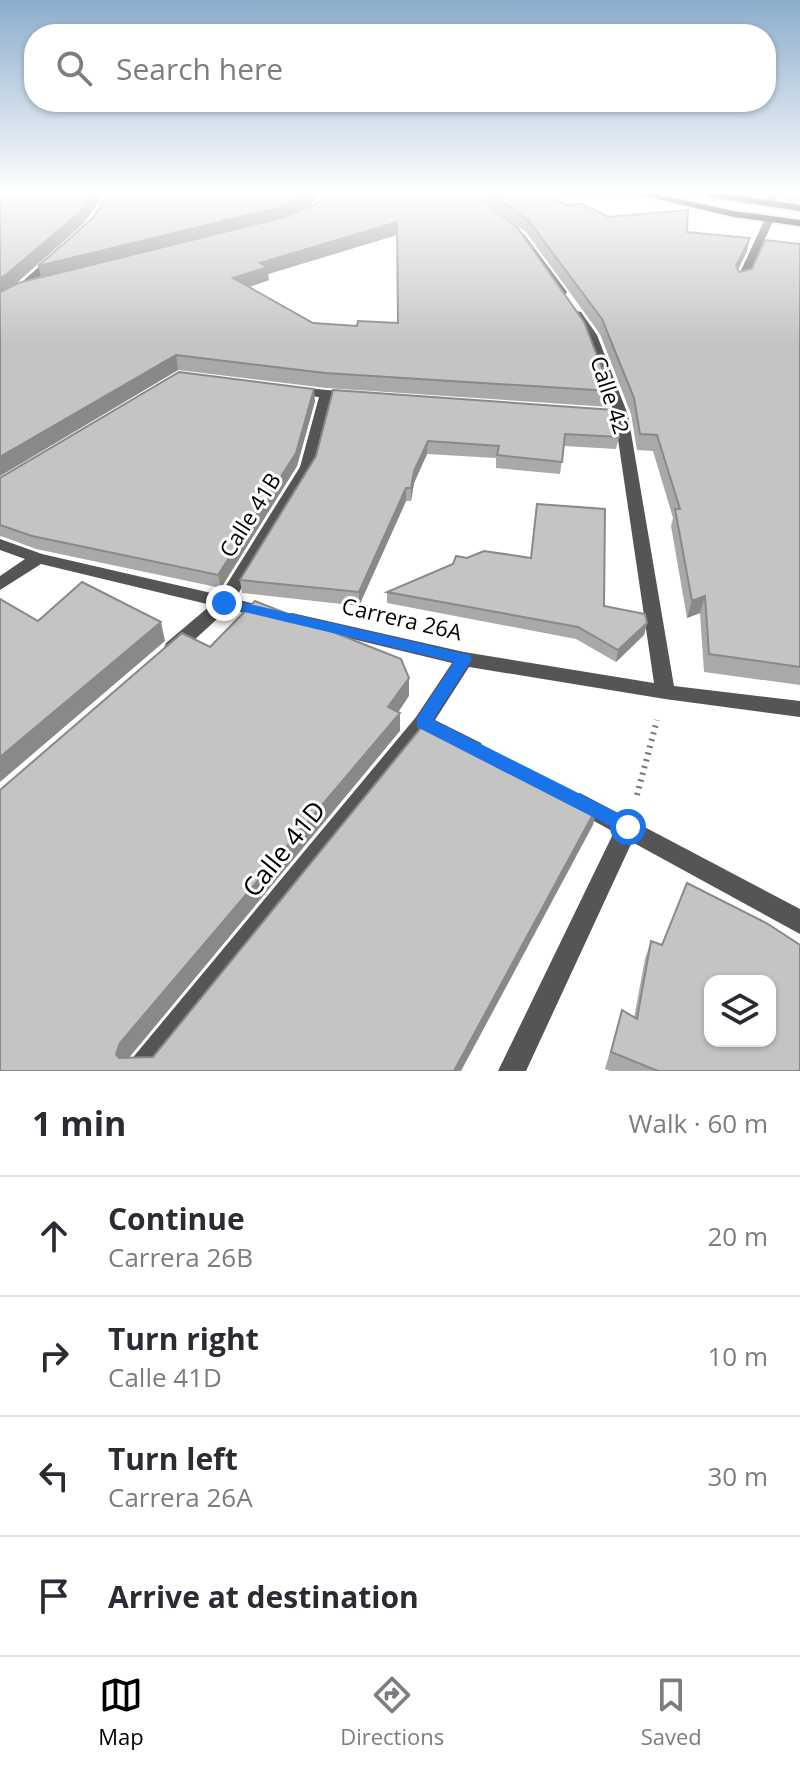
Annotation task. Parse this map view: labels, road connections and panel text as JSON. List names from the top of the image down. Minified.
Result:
{"streets":{"street":["Calle 42","Calle 41B","Carrera 26A","Calle 41D"]},"crossings":[["Calle 42","Carrera 26A"],["Calle 41B","Carrera 26A"],["Carrera 26A","Calle 41D"]],"page":{"search":"Search here","heading":["1 min","Walk · 60 m"],"list":[["Continue","Carrera 26B","20 m"],["Turn right","Calle 41D","10 m"],["Turn left","Carrera 26A","30 m"],"Arrive at destination"],"nav":["Map","Directions","Saved"]}}
